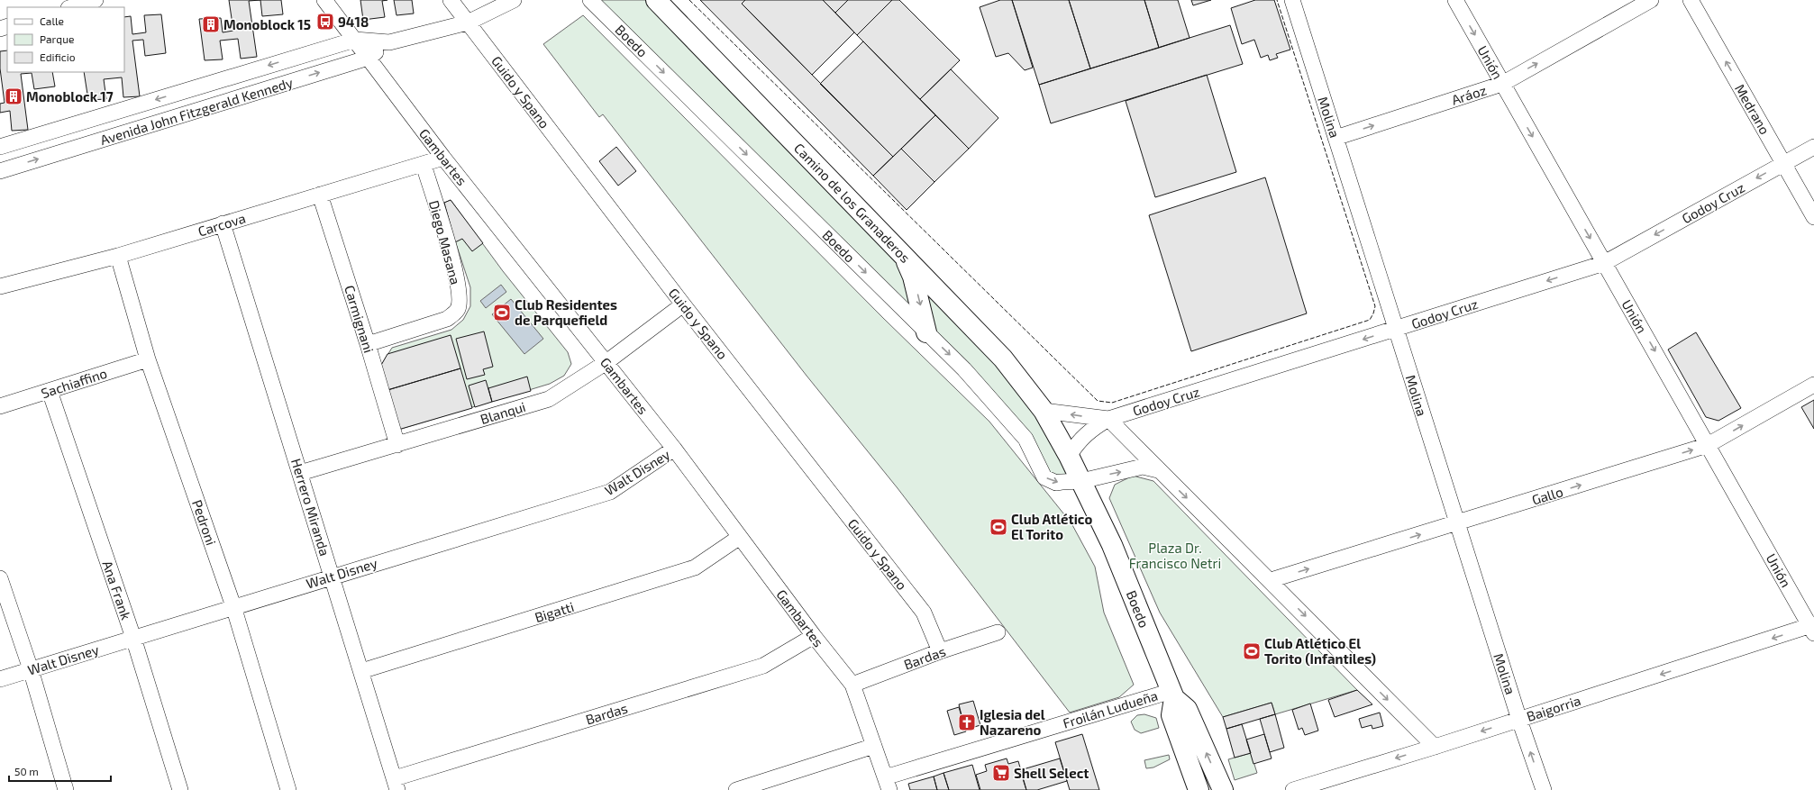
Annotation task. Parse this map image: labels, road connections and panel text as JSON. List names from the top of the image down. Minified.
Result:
{"streets":{"main road":["Boedo","Camino de los Granaderos"],"street":["Unión","Guido y Spano","Aráoz","Medrano","Avenida John Fitzgerald Kennedy","Molina","Gambartes","Godoy Cruz","Carcova","Diego Masana","Carmignani","Sachiaffino","Blanqui","Walt Disney","Gallo","Herrero Miranda","Pedroni","Ana Frank","Bigatti","Bardas","Baigorria","Froilán Ludueña"]},"crossings":[["Boedo","Camino de los Granaderos"],["Boedo","Godoy Cruz"],["Boedo","Froilán Ludueña"],["Unión","Aráoz"],["Unión","Godoy Cruz"],["Unión","Gallo"],["Unión","Baigorria"],["Guido y Spano","Avenida John Fitzgerald Kennedy"],["Guido y Spano","Blanqui"],["Guido y Spano","Bardas"],["Aráoz","Molina"],["Medrano","Godoy Cruz"],["Avenida John Fitzgerald Kennedy","Gambartes"],["Molina","Godoy Cruz"],["Molina","Gallo"],["Molina","Baigorria"],["Gambartes","Carcova"],["Gambartes","Blanqui"],["Gambartes","Walt Disney"],["Gambartes","Bigatti"],["Gambartes","Bardas"],["Gambartes","Froilán Ludueña"],["Camino de los Granaderos","Godoy Cruz"],["Carcova","Diego Masana"],["Carcova","Carmignani"],["Carcova","Herrero Miranda"],["Carcova","Pedroni"],["Diego Masana","Carmignani"],["Carmignani","Blanqui"],["Sachiaffino","Pedroni"],["Sachiaffino","Ana Frank"],["Blanqui","Herrero Miranda"],["Walt Disney","Herrero Miranda"],["Walt Disney","Pedroni"],["Walt Disney","Ana Frank"],["Herrero Miranda","Bigatti"],["Herrero Miranda","Bardas"]],"one_way":["Unión","Aráoz","Medrano","Godoy Cruz","Gallo","Baigorria"],"parks":["Plaza Dr. Francisco Netri"],"places":{"bus stop":["9418"],"building":["Monoblock 15","Monoblock 17"],"sports":["Club Residentes de Parquefield","Club Atlético El Torito","Club Atlético El Torito (Infantiles)"],"church":["Iglesia del Nazareno"],"supermarket":["Shell Select"]},"legend":["Calle","Parque","Edificio"],"scale_bar":"50 m"}
